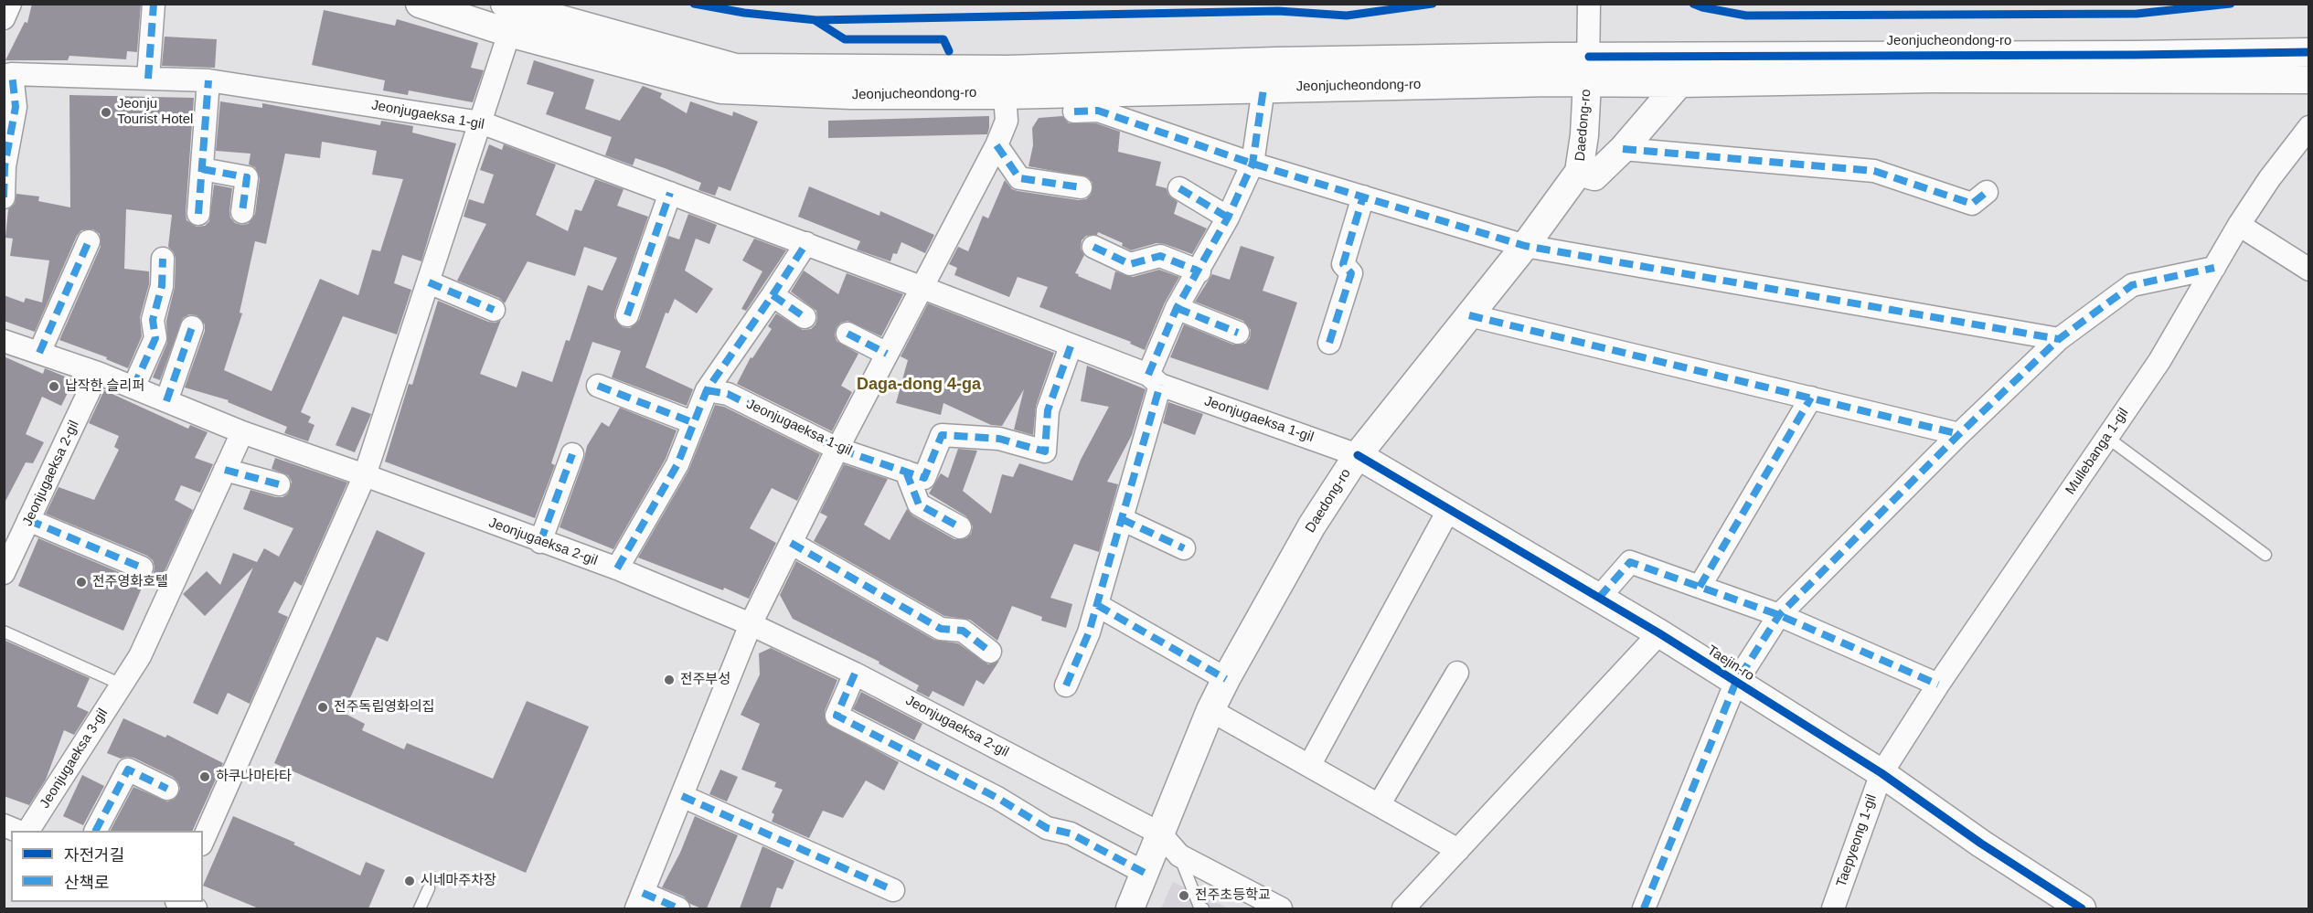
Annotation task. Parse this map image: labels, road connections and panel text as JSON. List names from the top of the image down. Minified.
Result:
{"streets":{"street":["Jeonjucheondong-ro","Jeonjugaeksa 1-gil","Daedong-ro","Mullebanga 1-gil","Jeonjugaeksa 2-gil","Taejin-ro","Jeonjugaeksa 3-gil","Taepyeong 1-gil"]},"crossings":[["Jeonjucheondong-ro","Daedong-ro"],["Jeonjugaeksa 1-gil","Daedong-ro"],["Jeonjugaeksa 1-gil","Taejin-ro"],["Daedong-ro","Jeonjugaeksa 2-gil"],["Daedong-ro","Taejin-ro"],["Mullebanga 1-gil","Taejin-ro"],["Mullebanga 1-gil","Taepyeong 1-gil"],["Taejin-ro","Taepyeong 1-gil"]],"districts":["Daga-dong 4-ga"],"places":["Jeonju Tourist Hotel","납작한 슬리퍼","전주영화호텔","전주부성","전주독립영화의집","하쿠나마타타","시네마주차장","전주초등학교"],"legend":["자전거길","산책로"]}
